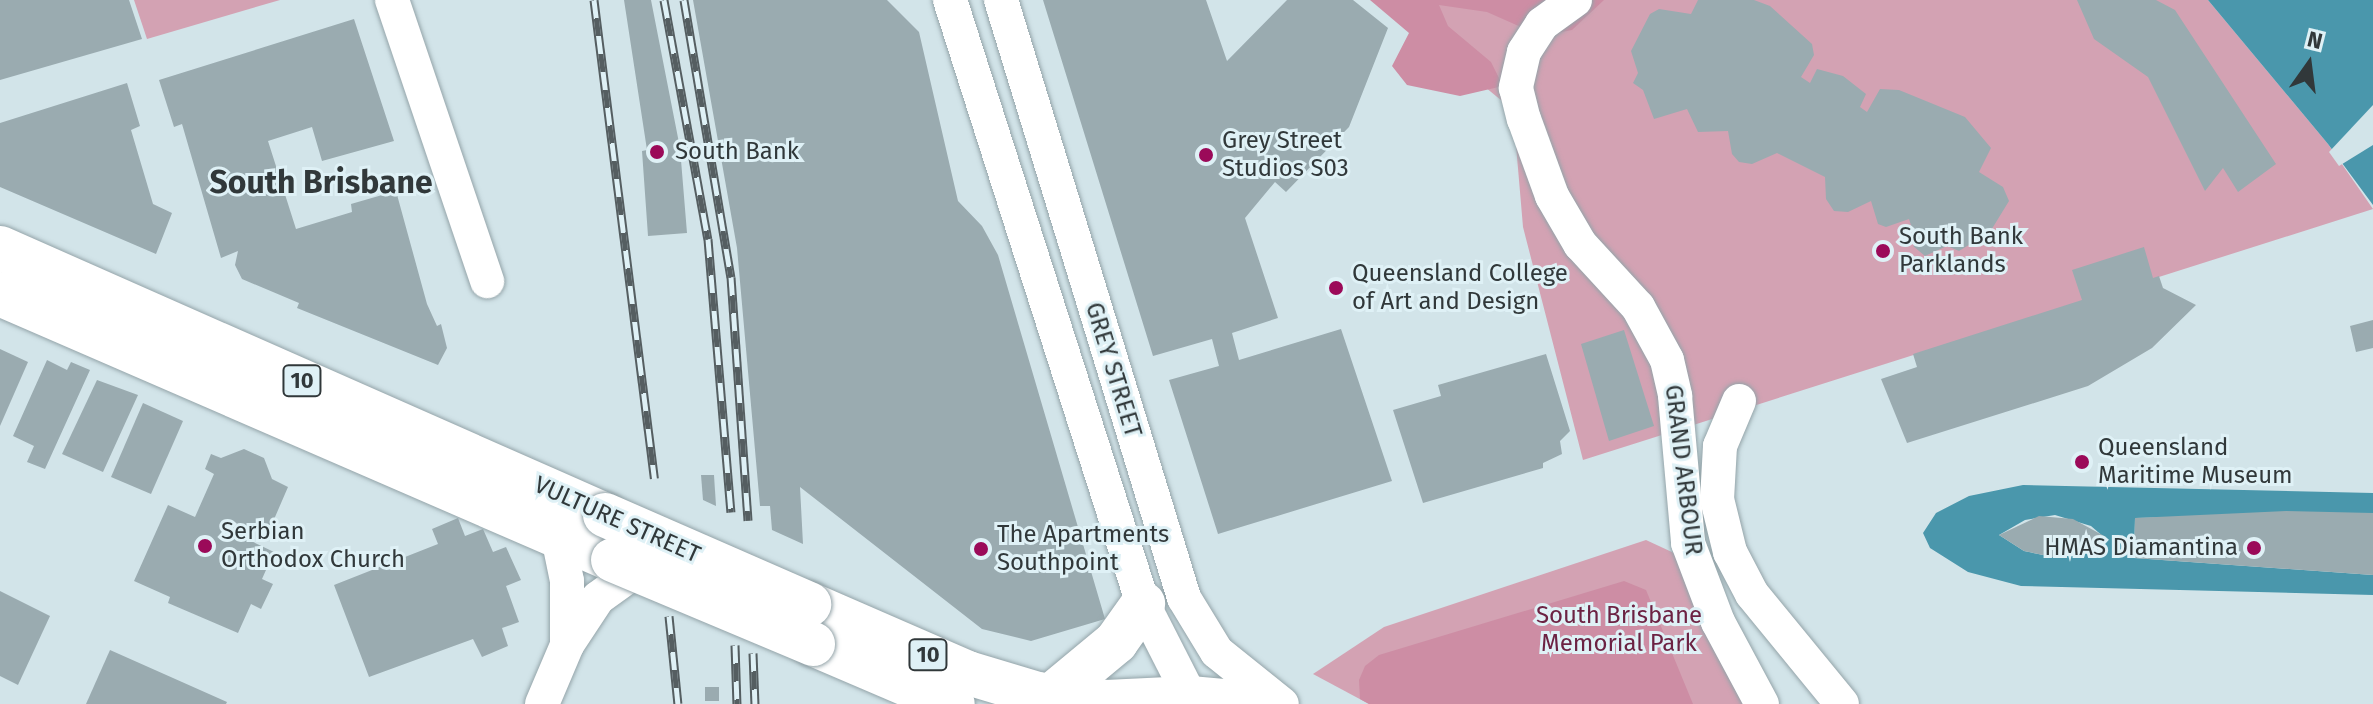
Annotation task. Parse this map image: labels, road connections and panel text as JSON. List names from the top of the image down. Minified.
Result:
{"streets":{"main road":["10","VULTURE STREET"],"street":["GREY STREET","GRAND ARBOUR"]},"crossings":[["GREY STREET","VULTURE STREET"]],"districts":["South Brisbane"],"parks":["South Brisbane Memorial Park"],"places":["South Bank","Grey Street Studios S03","South Bank Parklands","Queensland College of Art and Design","Queensland Maritime Museum","Serbian Orthodox Church","HMAS Diamantina","The Apartments Southpoint"],"north":"top"}
